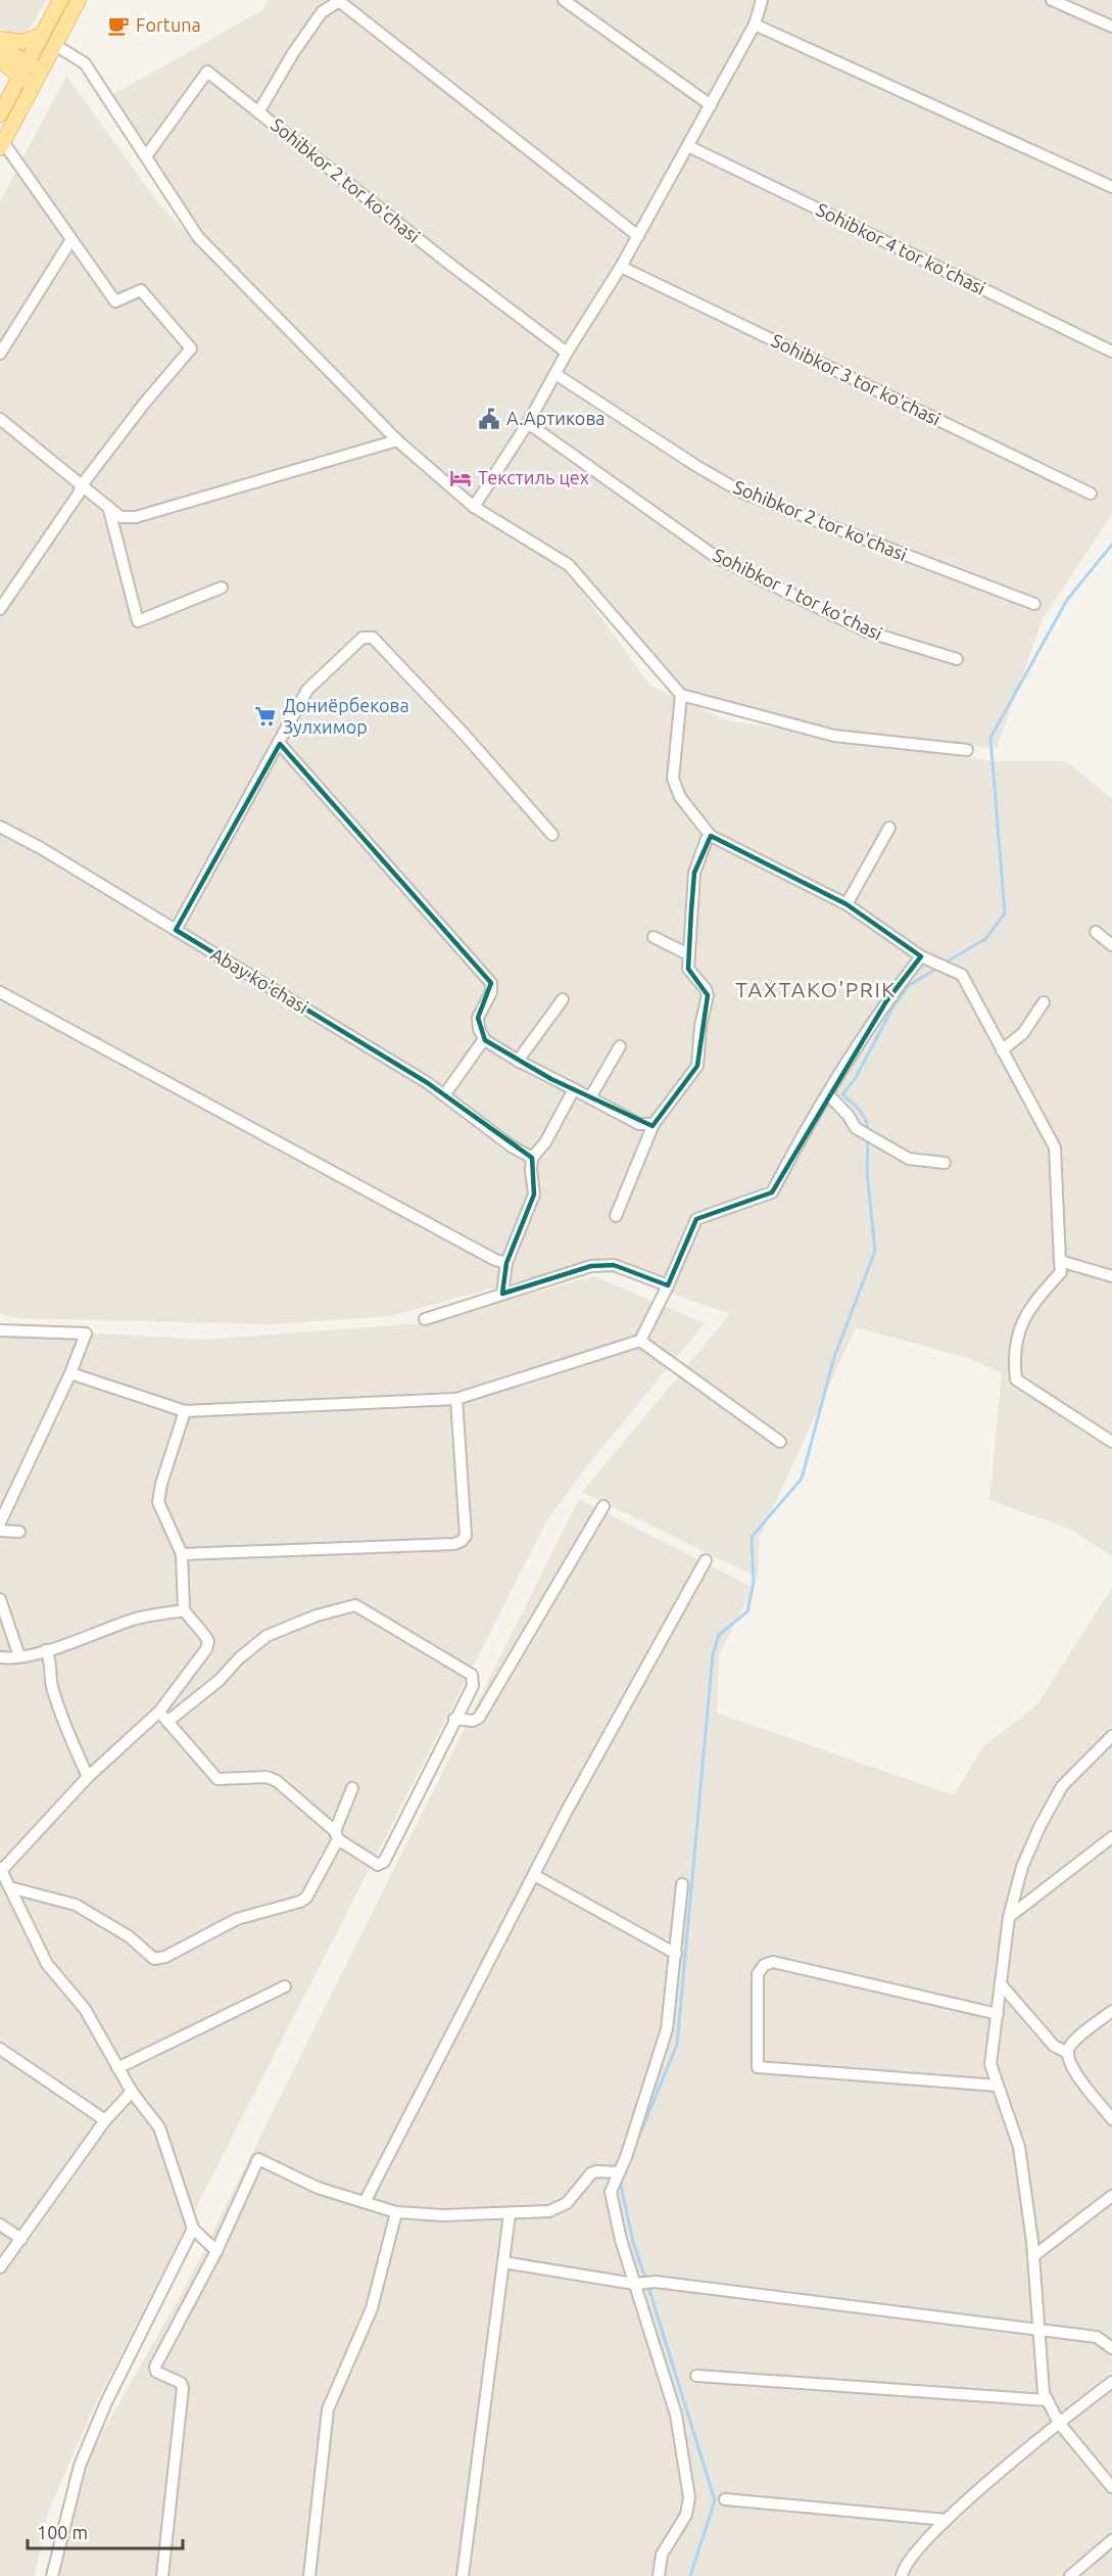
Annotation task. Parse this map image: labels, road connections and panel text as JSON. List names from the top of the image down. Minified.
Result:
{"streets":{"street":["Sohibkor 2 tor ko'chasi","Sohibkor 4 tor ko'chasi","Sohibkor 3 tor ko'chasi","Sohibkor 1 tor ko'chasi","Abay ko'chasi"]},"districts":["TAXTAKO'PRIK"],"places":{"cafe":["Fortuna"],"public building":["А.Артикова"],"hotel":["Текстиль цех"],"supermarket":["Дониёрбекова Зулхимор"]},"scale_bar":"100 m"}
